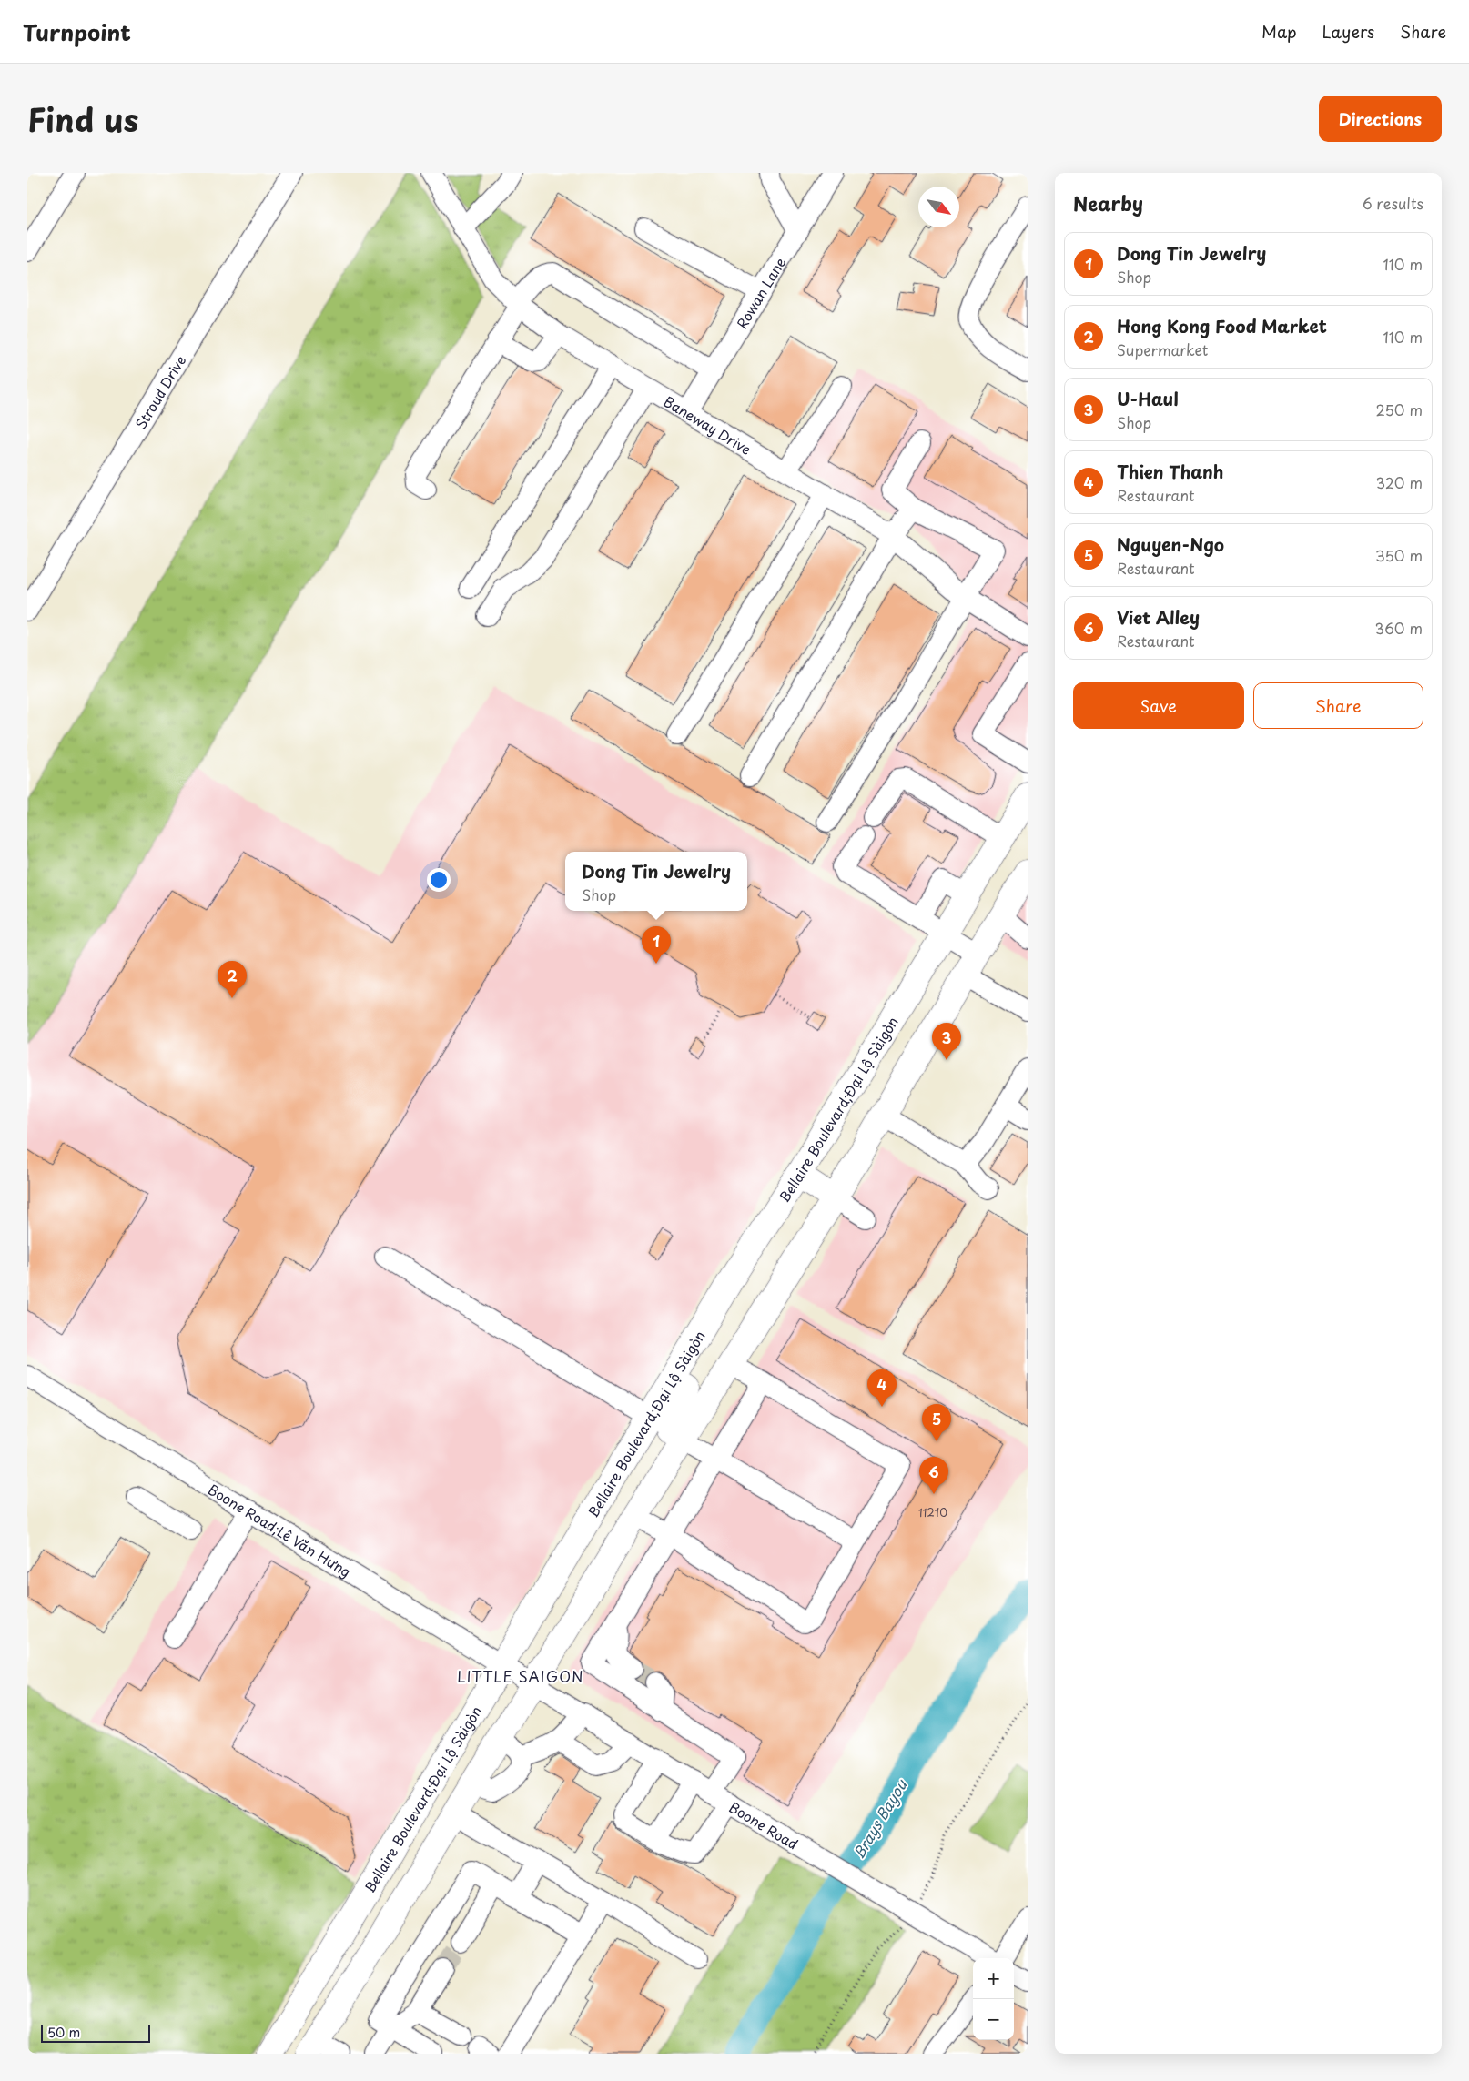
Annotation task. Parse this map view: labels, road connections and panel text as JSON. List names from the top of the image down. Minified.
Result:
{"streets":{"main road":["Bellaire Boulevard;Đại Lộ Sàigòn"],"street":["Rowan Lane","Stroud Drive","Baneway Drive","Boone Road;Lê Văn Hưng","Boone Road"]},"crossings":[["Rowan Lane","Baneway Drive"],["Bellaire Boulevard;Đại Lộ Sàigòn","Boone Road;Lê Văn Hưng"],["Boone Road;Lê Văn Hưng","Boone Road"]],"districts":["LITTLE SAIGON"],"water":["Brays Bayou"],"house_numbers":["11210"],"scale_bar":"50 m","north":"bottom right","page":{"header":"Turnpoint","nav":["Map","Layers","Share"],"title":"Find us","buttons":["Directions",["Save","Share"]],"heading":["Nearby","6 results"],"list":[{"mark":"1","name":"Dong Tin Jewelry","note":"Shop","value":"110 m"},{"mark":"2","name":"Hong Kong Food Market","note":"Supermarket","value":"110 m"},{"mark":"3","name":"U-Haul","note":"Shop","value":"250 m"},{"mark":"4","name":"Thien Thanh","note":"Restaurant","value":"320 m"},{"mark":"5","name":"Nguyen-Ngo","note":"Restaurant","value":"350 m"},{"mark":"6","name":"Viet Alley","note":"Restaurant","value":"360 m"}],"popup":["Dong Tin Jewelry","Shop"],"pins":["1","2","3","4","5","6"],"map_buttons":["+","−"],"scale":"50 m"}}
